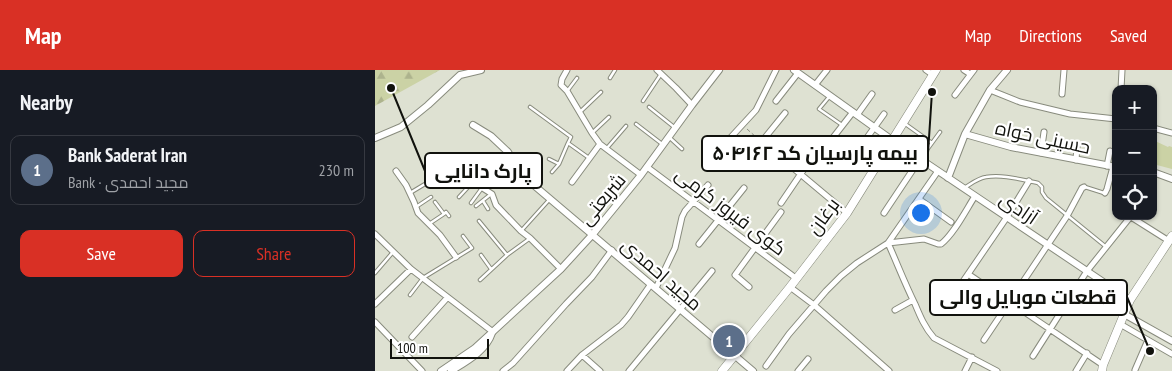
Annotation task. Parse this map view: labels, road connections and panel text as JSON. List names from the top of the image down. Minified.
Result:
{"streets":{"main road":["برغان"],"street":["حسینی خواه","شریعتی","آزادی","کوی فیروز کرمی","مجید احمدی"]},"crossings":[["شریعتی","کوی فیروز کرمی"],["شریعتی","مجید احمدی"],["آزادی","برغان"],["کوی فیروز کرمی","برغان"],["برغان","مجید احمدی"]],"places":["پارک دانایی","بیمه پارسیان کد ۵۰۴۱۶۲","قطعات موبایل والی"],"scale_bar":"100 m","page":{"header":"Map","nav":["Map","Directions","Saved"],"heading":"Nearby","map_buttons":["+","−"],"list":[{"mark":"1","name":"Bank Saderat Iran","note":"Bank · مجید احمدی","value":"230 m"}],"buttons":["Save","Share"],"pins":"1","scale":"100 m"}}
